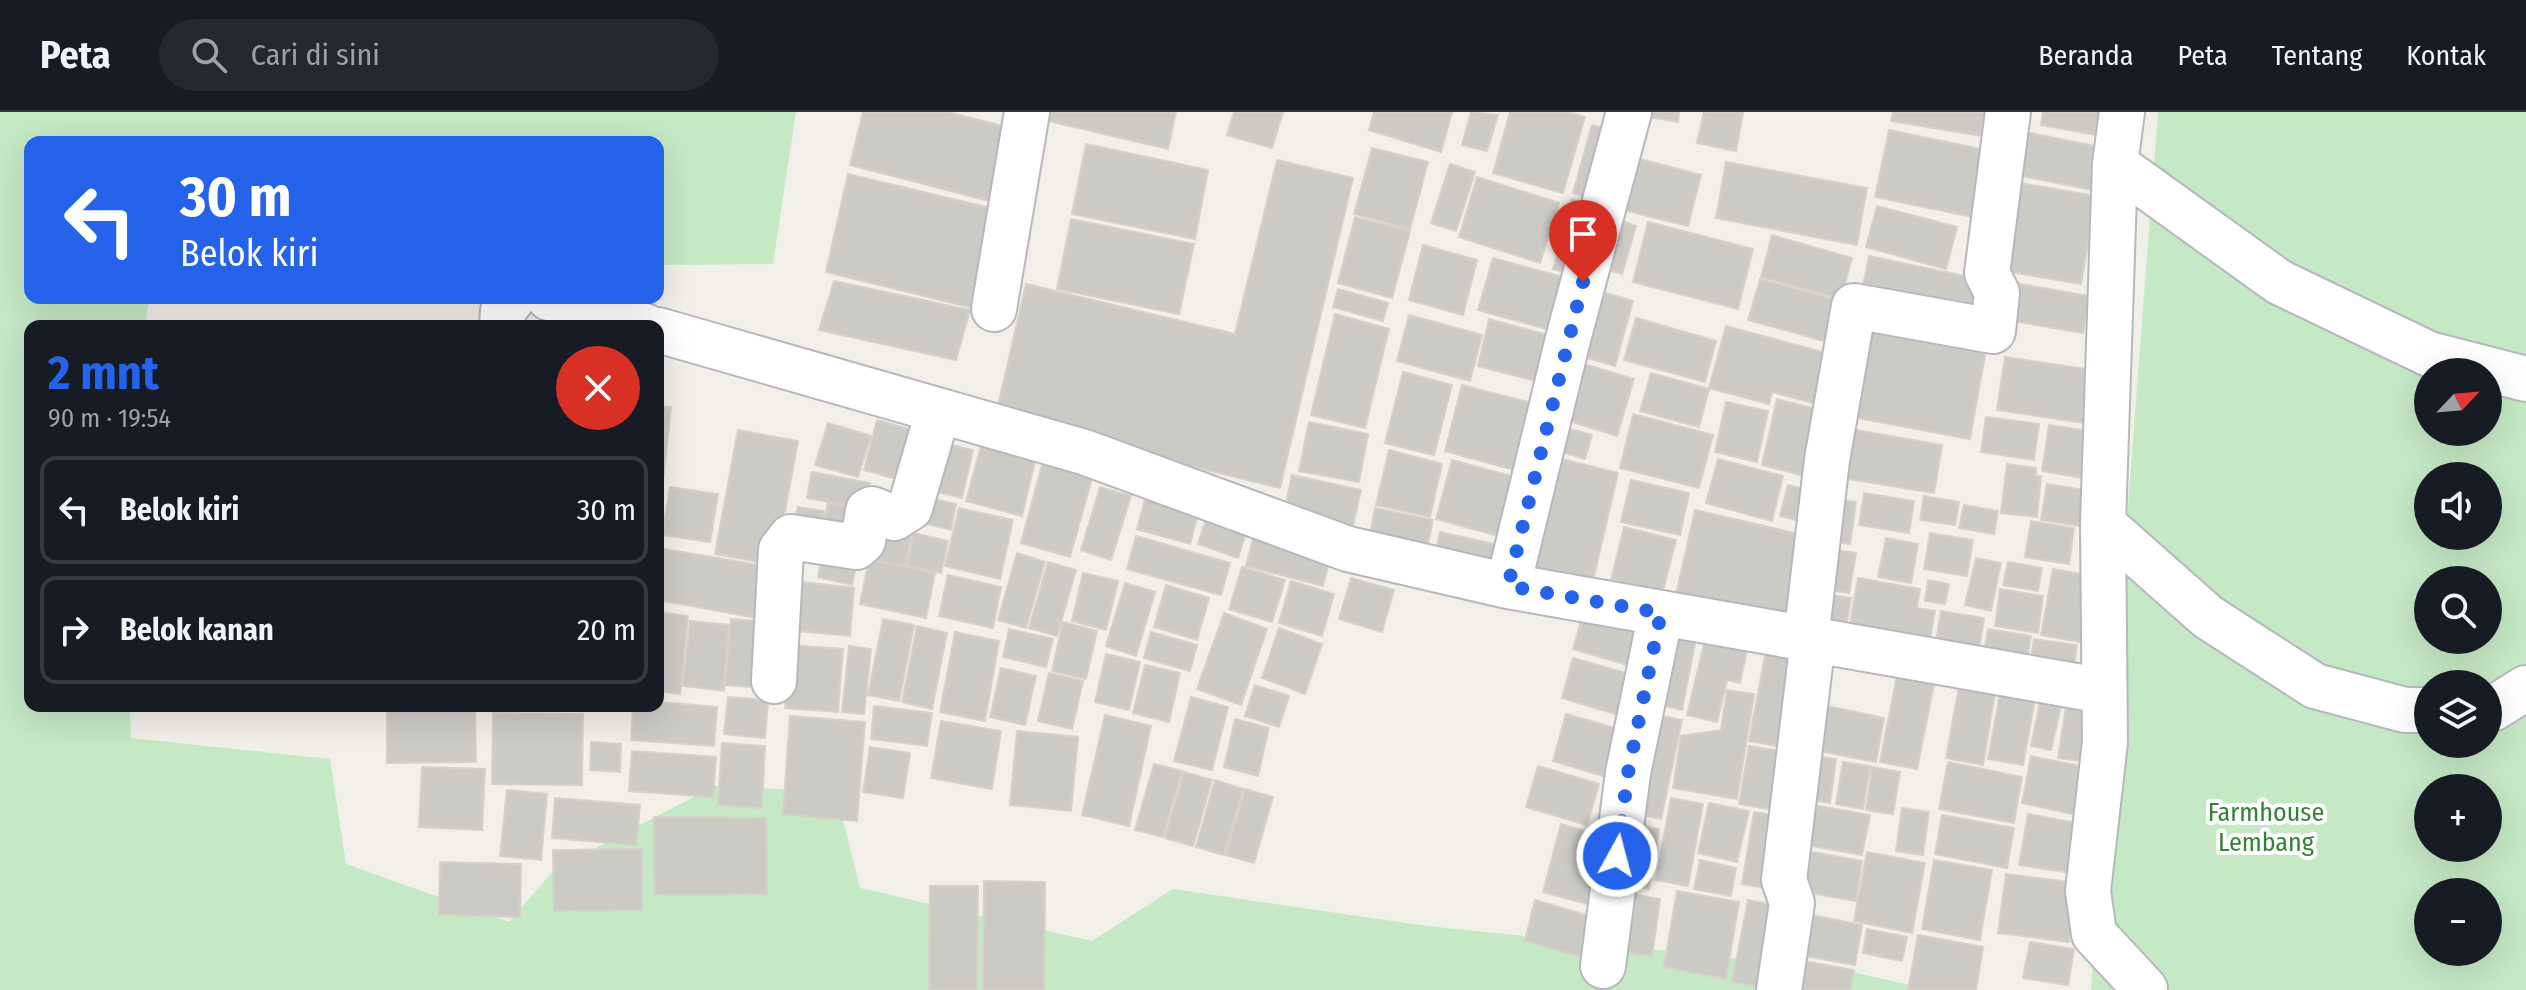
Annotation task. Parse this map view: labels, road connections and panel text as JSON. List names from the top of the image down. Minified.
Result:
{"parks":["Farmhouse Lembang"],"north":"top right","page":{"header":"Peta","search":"Cari di sini","nav":["Beranda","Peta","Tentang","Kontak"],"turn":["30 m","Belok kiri"],"heading":["2 mnt","90 m · 19:54"],"map_buttons":["+","−"],"list":[{"name":"Belok kiri","value":"30 m"},{"name":"Belok kanan","value":"20 m"}]}}
